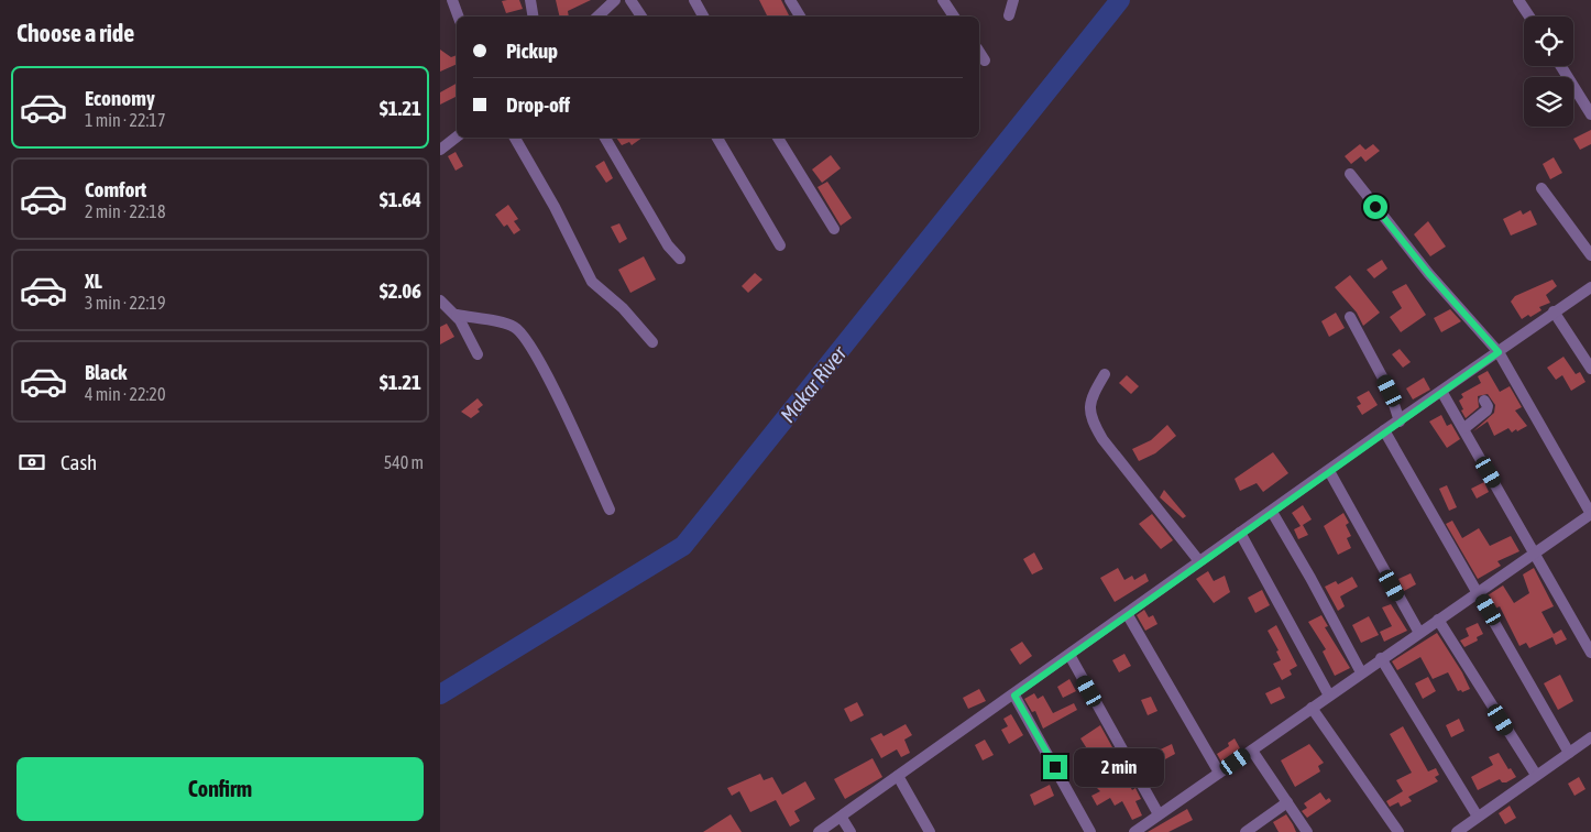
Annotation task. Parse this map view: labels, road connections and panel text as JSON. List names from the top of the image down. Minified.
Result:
{"water":["Makar River"],"page":{"heading":"Choose a ride","banner":["Pickup","Drop-off"],"list":[{"name":"Economy","note":"1 min · 22:17","value":"$1.21"},{"name":"Comfort","note":"2 min · 22:18","value":"$1.64"},{"name":"XL","note":"3 min · 22:19","value":"$2.06"},{"name":"Black","note":"4 min · 22:20","value":"$1.21"}],"pay":["Cash","540 m"],"buttons":"Confirm","bubble":"2 min"}}
